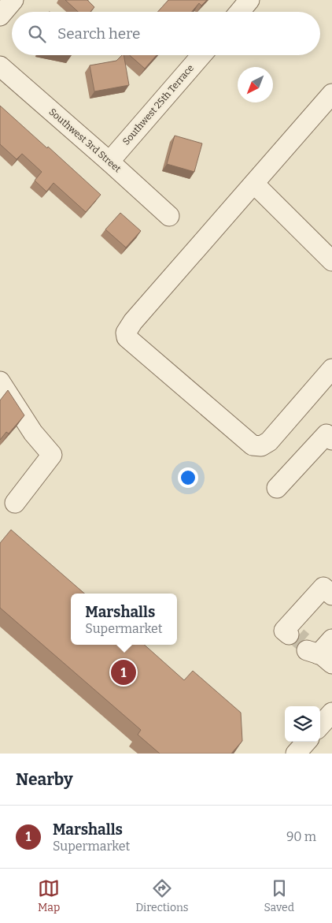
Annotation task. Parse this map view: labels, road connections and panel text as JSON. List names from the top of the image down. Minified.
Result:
{"streets":{"street":["Southwest 25th Terrace","Southwest 3rd Street"]},"crossings":[["Southwest 25th Terrace","Southwest 3rd Street"]],"north":"bottom left","page":{"search":"Search here","popup":["Marshalls","Supermarket"],"pins":"1","heading":"Nearby","list":[{"mark":"1","name":"Marshalls","note":"Supermarket","value":"90 m"}],"nav":["Map","Directions","Saved"]}}
